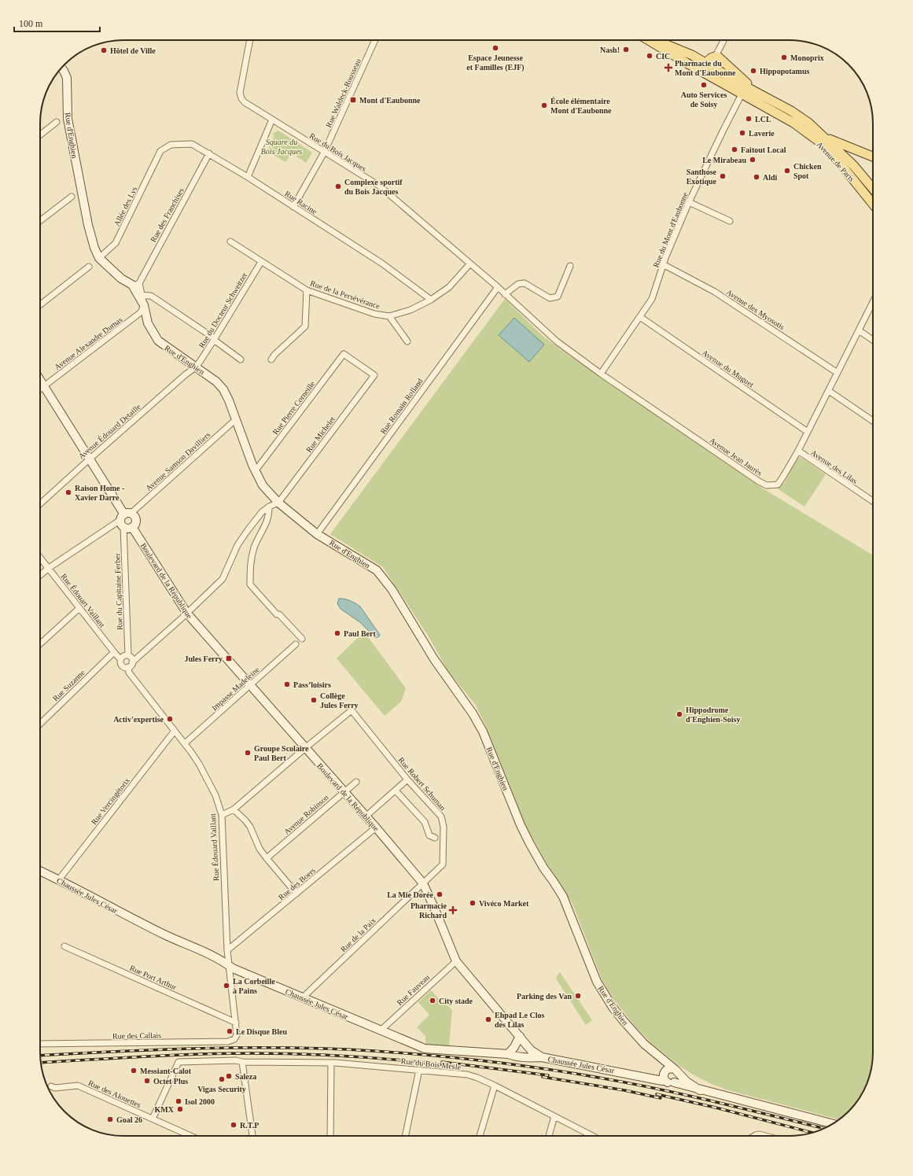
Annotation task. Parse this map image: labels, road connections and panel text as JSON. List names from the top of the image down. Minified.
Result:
{"streets":{"main road":["Avenue de Paris"],"street":["Rue Waldeck-Rousseau","Rue d'Enghien","Rue du Bois Jacques","Rue Racine","Allée des Lys","Rue des Franchises","Rue du Mont d'Eaubonne","Rue de la Persévérance","Avenue des Myosotis","Rue du Docteur Schweitzer","Avenue Alexandre Dumas","Avenue du Muguet","Rue Romain Rolland","Rue Pierre Corneille","Avenue Édouard Detaille","Rue Michelet","Avenue Jean Jaurès","Avenue Samson Davilliers","Avenue des Lilas","Boulevard de la République","Rue du Capitaine Ferber","Rue Édouart Vaillant","Rue Suzanne","Impasse Madeleine","Rue Robert Schuman","Rue Vercingétorix","Avenue Robinson","Rue Édouard Vaillant","Rue des Boers","Chaussée Jules César","Rue de la Paix","Rue Port Arthur","Rue Fauveau","Rue des Callais","Rue du Bois Mesle","Rue des Alouettes"]},"crossings":[["Rue Waldeck-Rousseau","Rue du Bois Jacques"],["Rue Waldeck-Rousseau","Rue Racine"],["Rue d'Enghien","Allée des Lys"],["Rue d'Enghien","Rue des Franchises"],["Rue d'Enghien","Rue du Docteur Schweitzer"],["Rue d'Enghien","Avenue Alexandre Dumas"],["Rue d'Enghien","Rue Romain Rolland"],["Rue d'Enghien","Rue Pierre Corneille"],["Rue d'Enghien","Avenue Édouard Detaille"],["Rue d'Enghien","Rue Michelet"],["Rue d'Enghien","Avenue Samson Davilliers"],["Rue d'Enghien","Chaussée Jules César"],["Rue du Bois Jacques","Rue de la Persévérance"],["Rue du Bois Jacques","Rue Romain Rolland"],["Rue du Bois Jacques","Avenue Jean Jaurès"],["Avenue de Paris","Rue du Mont d'Eaubonne"],["Rue Racine","Allée des Lys"],["Rue Racine","Rue des Franchises"],["Rue Racine","Rue de la Persévérance"],["Rue du Mont d'Eaubonne","Avenue des Myosotis"],["Rue du Mont d'Eaubonne","Avenue du Muguet"],["Rue du Mont d'Eaubonne","Avenue Jean Jaurès"],["Rue de la Persévérance","Rue du Docteur Schweitzer"],["Avenue des Myosotis","Avenue Jean Jaurès"],["Rue du Docteur Schweitzer","Avenue Édouard Detaille"],["Avenue du Muguet","Avenue Jean Jaurès"],["Rue Pierre Corneille","Rue Michelet"],["Avenue Jean Jaurès","Avenue des Lilas"],["Avenue Samson Davilliers","Rue du Capitaine Ferber"],["Avenue Samson Davilliers","Rue Édouart Vaillant"],["Boulevard de la République","Impasse Madeleine"],["Boulevard de la République","Rue Robert Schuman"],["Boulevard de la République","Avenue Robinson"],["Boulevard de la République","Rue des Boers"],["Boulevard de la République","Chaussée Jules César"],["Boulevard de la République","Rue de la Paix"],["Boulevard de la République","Rue Fauveau"],["Rue du Capitaine Ferber","Rue Édouart Vaillant"],["Rue du Capitaine Ferber","Rue Édouard Vaillant"],["Rue Édouart Vaillant","Rue Suzanne"],["Rue Édouart Vaillant","Rue Édouard Vaillant"],["Impasse Madeleine","Rue Édouard Vaillant"],["Rue Robert Schuman","Rue de la Paix"],["Rue Vercingétorix","Rue Édouard Vaillant"],["Rue Vercingétorix","Chaussée Jules César"],["Rue Édouard Vaillant","Rue des Boers"],["Rue Édouard Vaillant","Chaussée Jules César"],["Rue Édouard Vaillant","Rue Port Arthur"],["Rue Édouard Vaillant","Rue des Callais"],["Chaussée Jules César","Rue de la Paix"],["Chaussée Jules César","Rue Fauveau"]],"parks":["Square du Bois Jacques"],"places":{"other":["Espace Jeunesse et Familles (EJF)","Nash!","Hôtel de Ville","CIC","Monoprix","Hippopotamus","Auto Services de Soisy","École élémentaire Mont d'Eaubonne","LCL","Laverie","Faitout Local","Le Mirabeau","Chicken Spot","Santhose Exotique","Aldi","Complexe sportif du Bois Jacques","Raison Home - Xavier Darre","Paul Bert","Pass’loisirs","Collège Jules Ferry","Hippodrome d'Enghien-Soisy","Activ'expertise","Groupe Scolaire Paul Bert","La Mie Dorée","Vivéco Market","La Corbeille à Pains","Parking des Van","City stade","Ehpad Le Clos des Lilas","Le Disque Bleu","Messiant-Calot","Saleza","Vigas Security","Octet Plus","Isol 2000","KMX","Goal 26","R.T.P"],"health":["Pharmacie du Mont d'Eaubonne","Pharmacie Richard"],"transit":["Mont d'Eaubonne","Jules Ferry"]},"scale_bar":"100 m"}
